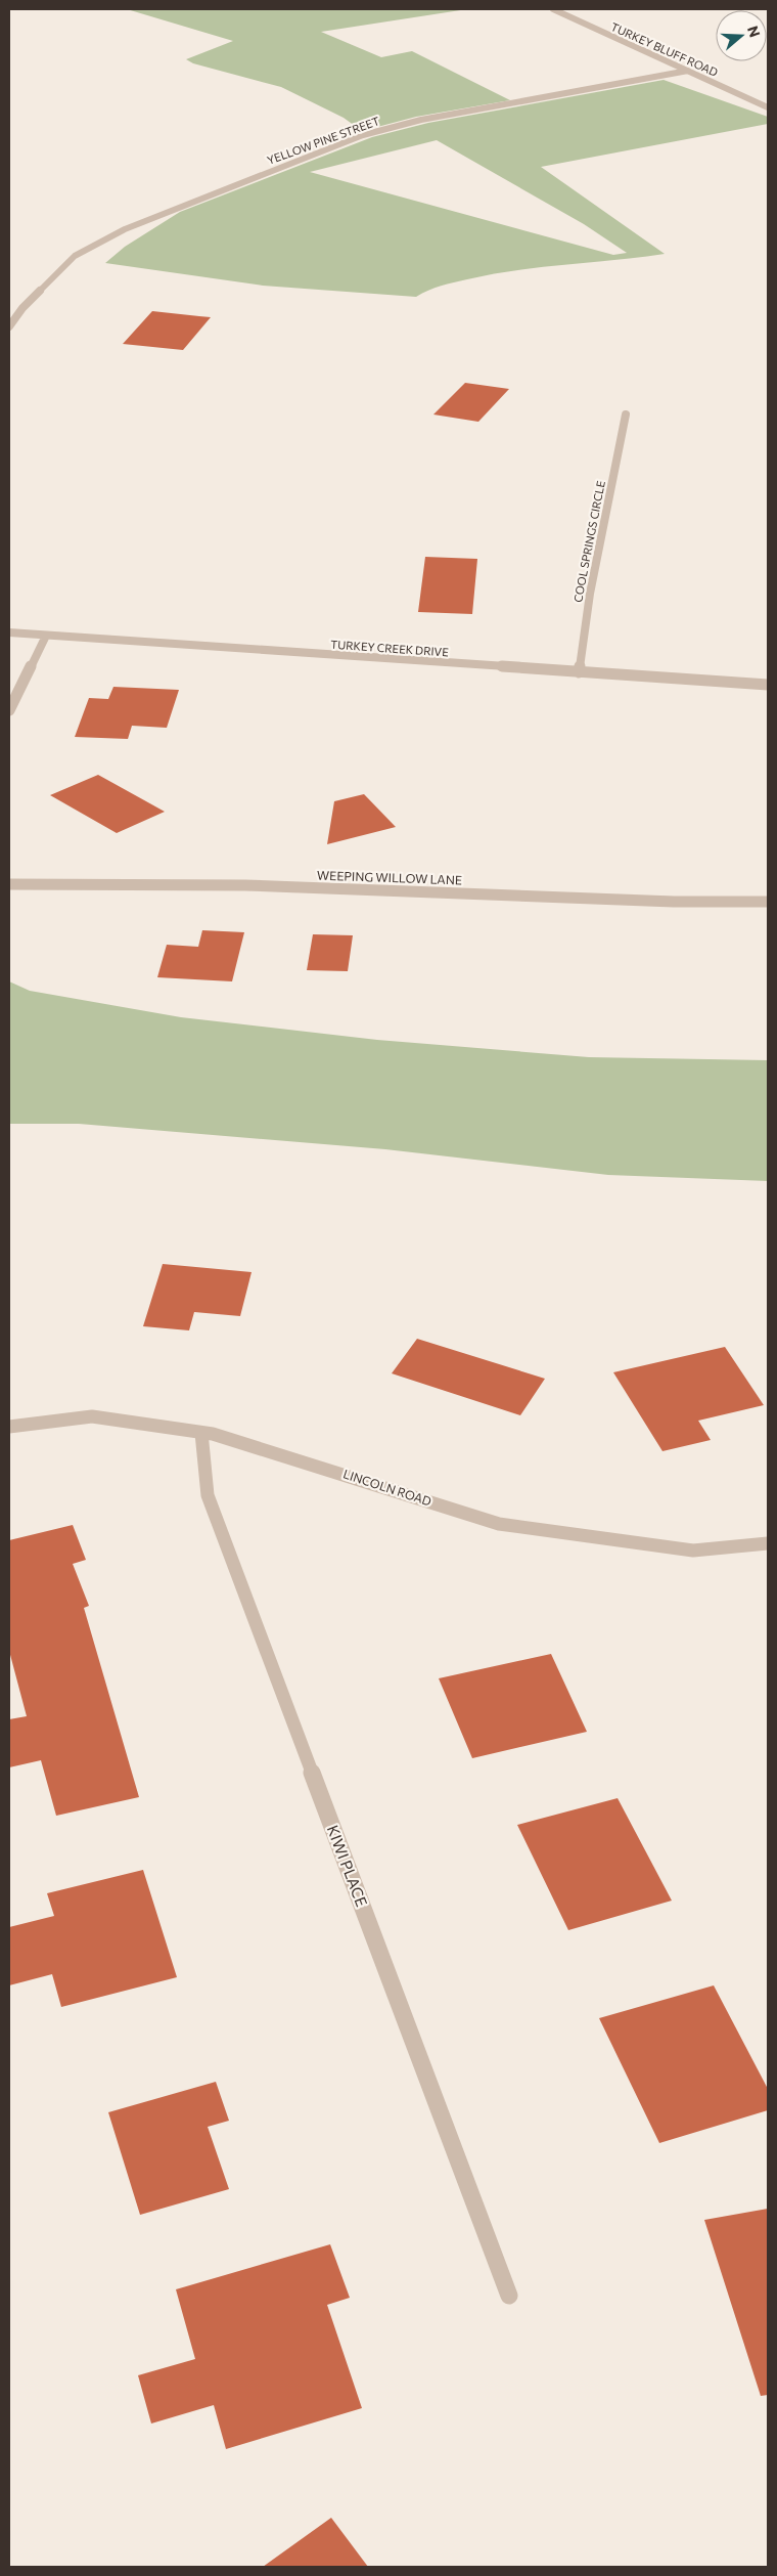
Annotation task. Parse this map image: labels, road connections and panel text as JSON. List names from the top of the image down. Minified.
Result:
{"streets":{"street":["TURKEY BLUFF ROAD","YELLOW PINE STREET","COOL SPRINGS CIRCLE","TURKEY CREEK DRIVE","WEEPING WILLOW LANE","LINCOLN ROAD","KIWI PLACE"]},"crossings":[["TURKEY BLUFF ROAD","YELLOW PINE STREET"],["COOL SPRINGS CIRCLE","TURKEY CREEK DRIVE"],["LINCOLN ROAD","KIWI PLACE"]],"north":"right"}
